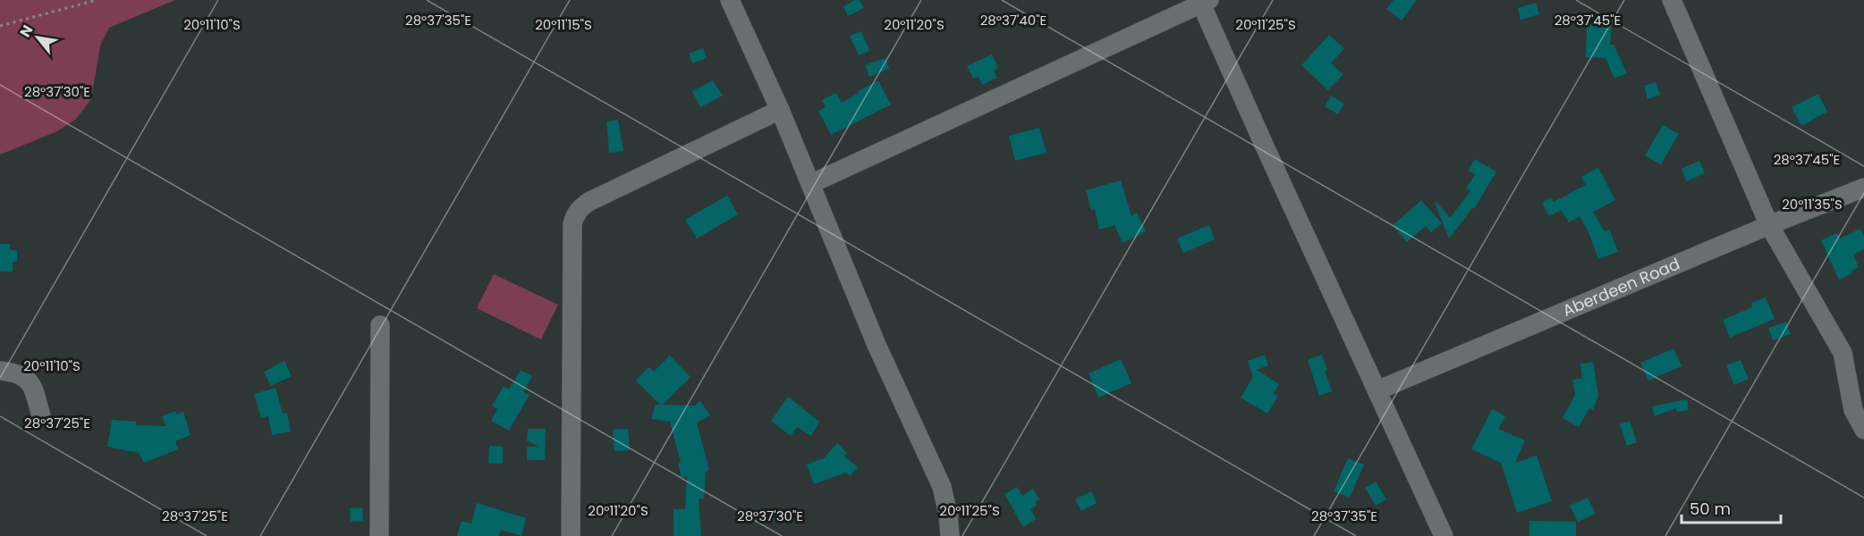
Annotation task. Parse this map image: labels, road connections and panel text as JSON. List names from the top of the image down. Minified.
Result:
{"streets":{"street":["Aberdeen Road"]},"scale_bar":"50 m","north":"top left","coordinates":["28°37'35\"E","28°37'40\"E","28°37'45\"E","20°11'15\"S","20°11'20\"S","20°11'10\"S","20°11'25\"S","28°37'30\"E","20°11'35\"S","28°37'25\"E"]}
